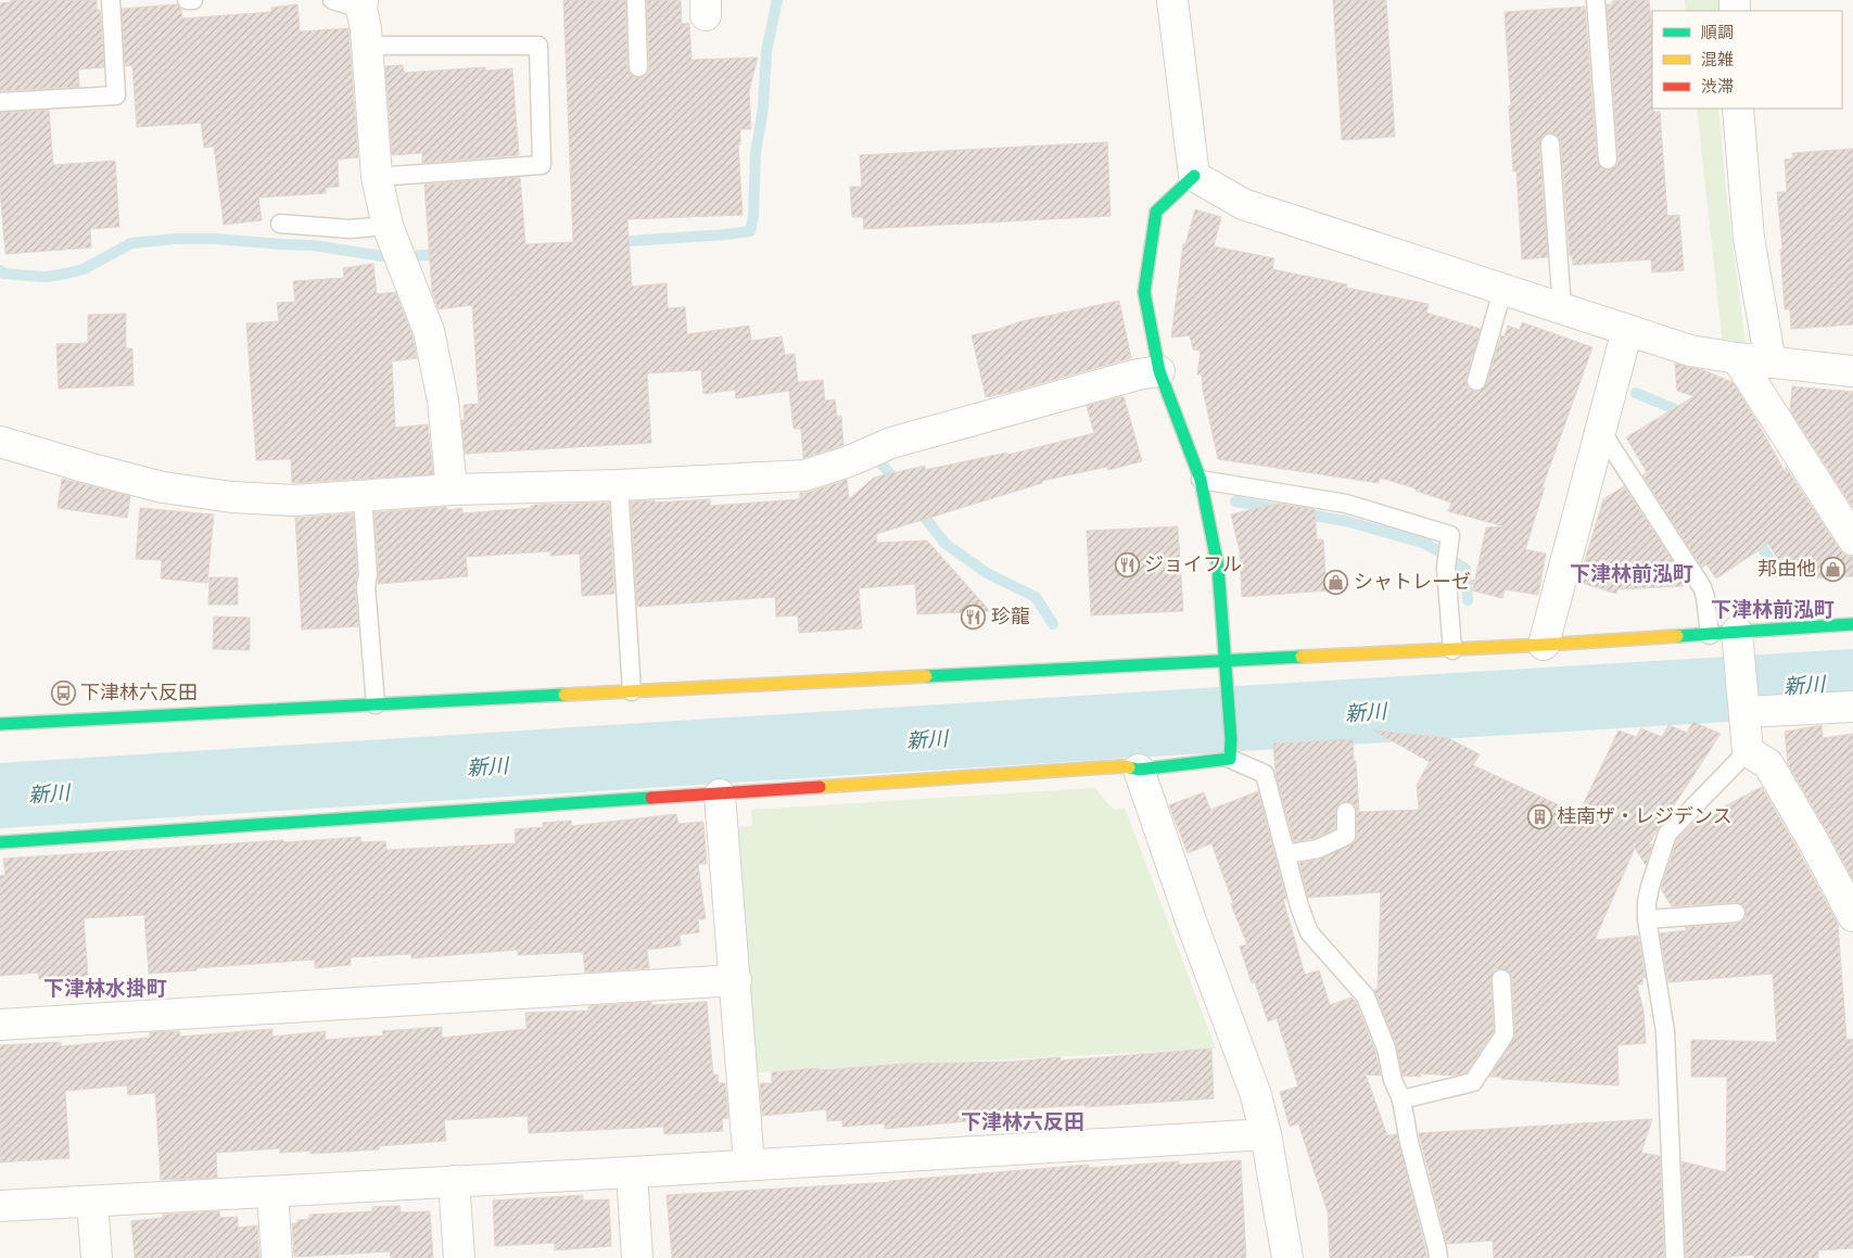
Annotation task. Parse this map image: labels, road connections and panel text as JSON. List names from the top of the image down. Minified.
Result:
{"districts":["下津林前泓町","下津林前泓町","下津林水掛町","下津林六反田"],"water":["新川"],"places":{"restaurant":["ジョイフル","珍龍"],"shop":["邦由他","シャトレーゼ"],"bus stop":["下津林六反田"],"building":["桂南ザ・レジデンス"]},"legend":["順調","混雑","渋滞"]}
